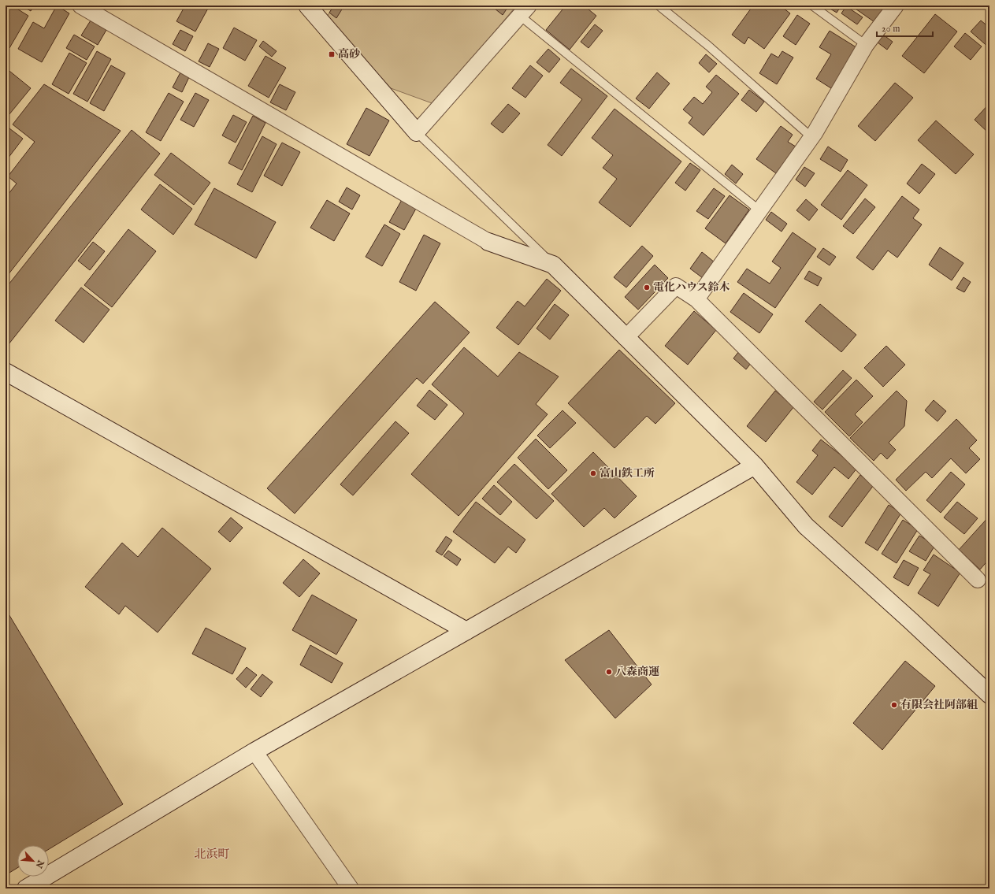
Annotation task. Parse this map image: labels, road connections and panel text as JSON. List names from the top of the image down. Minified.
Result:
{"districts":["北浜町"],"places":{"transit":["高砂"],"other":["電化ハウス鈴木","富山鉄工所","八森商運","有限会社阿部組"]},"scale_bar":"20 m","north":"bottom right"}
